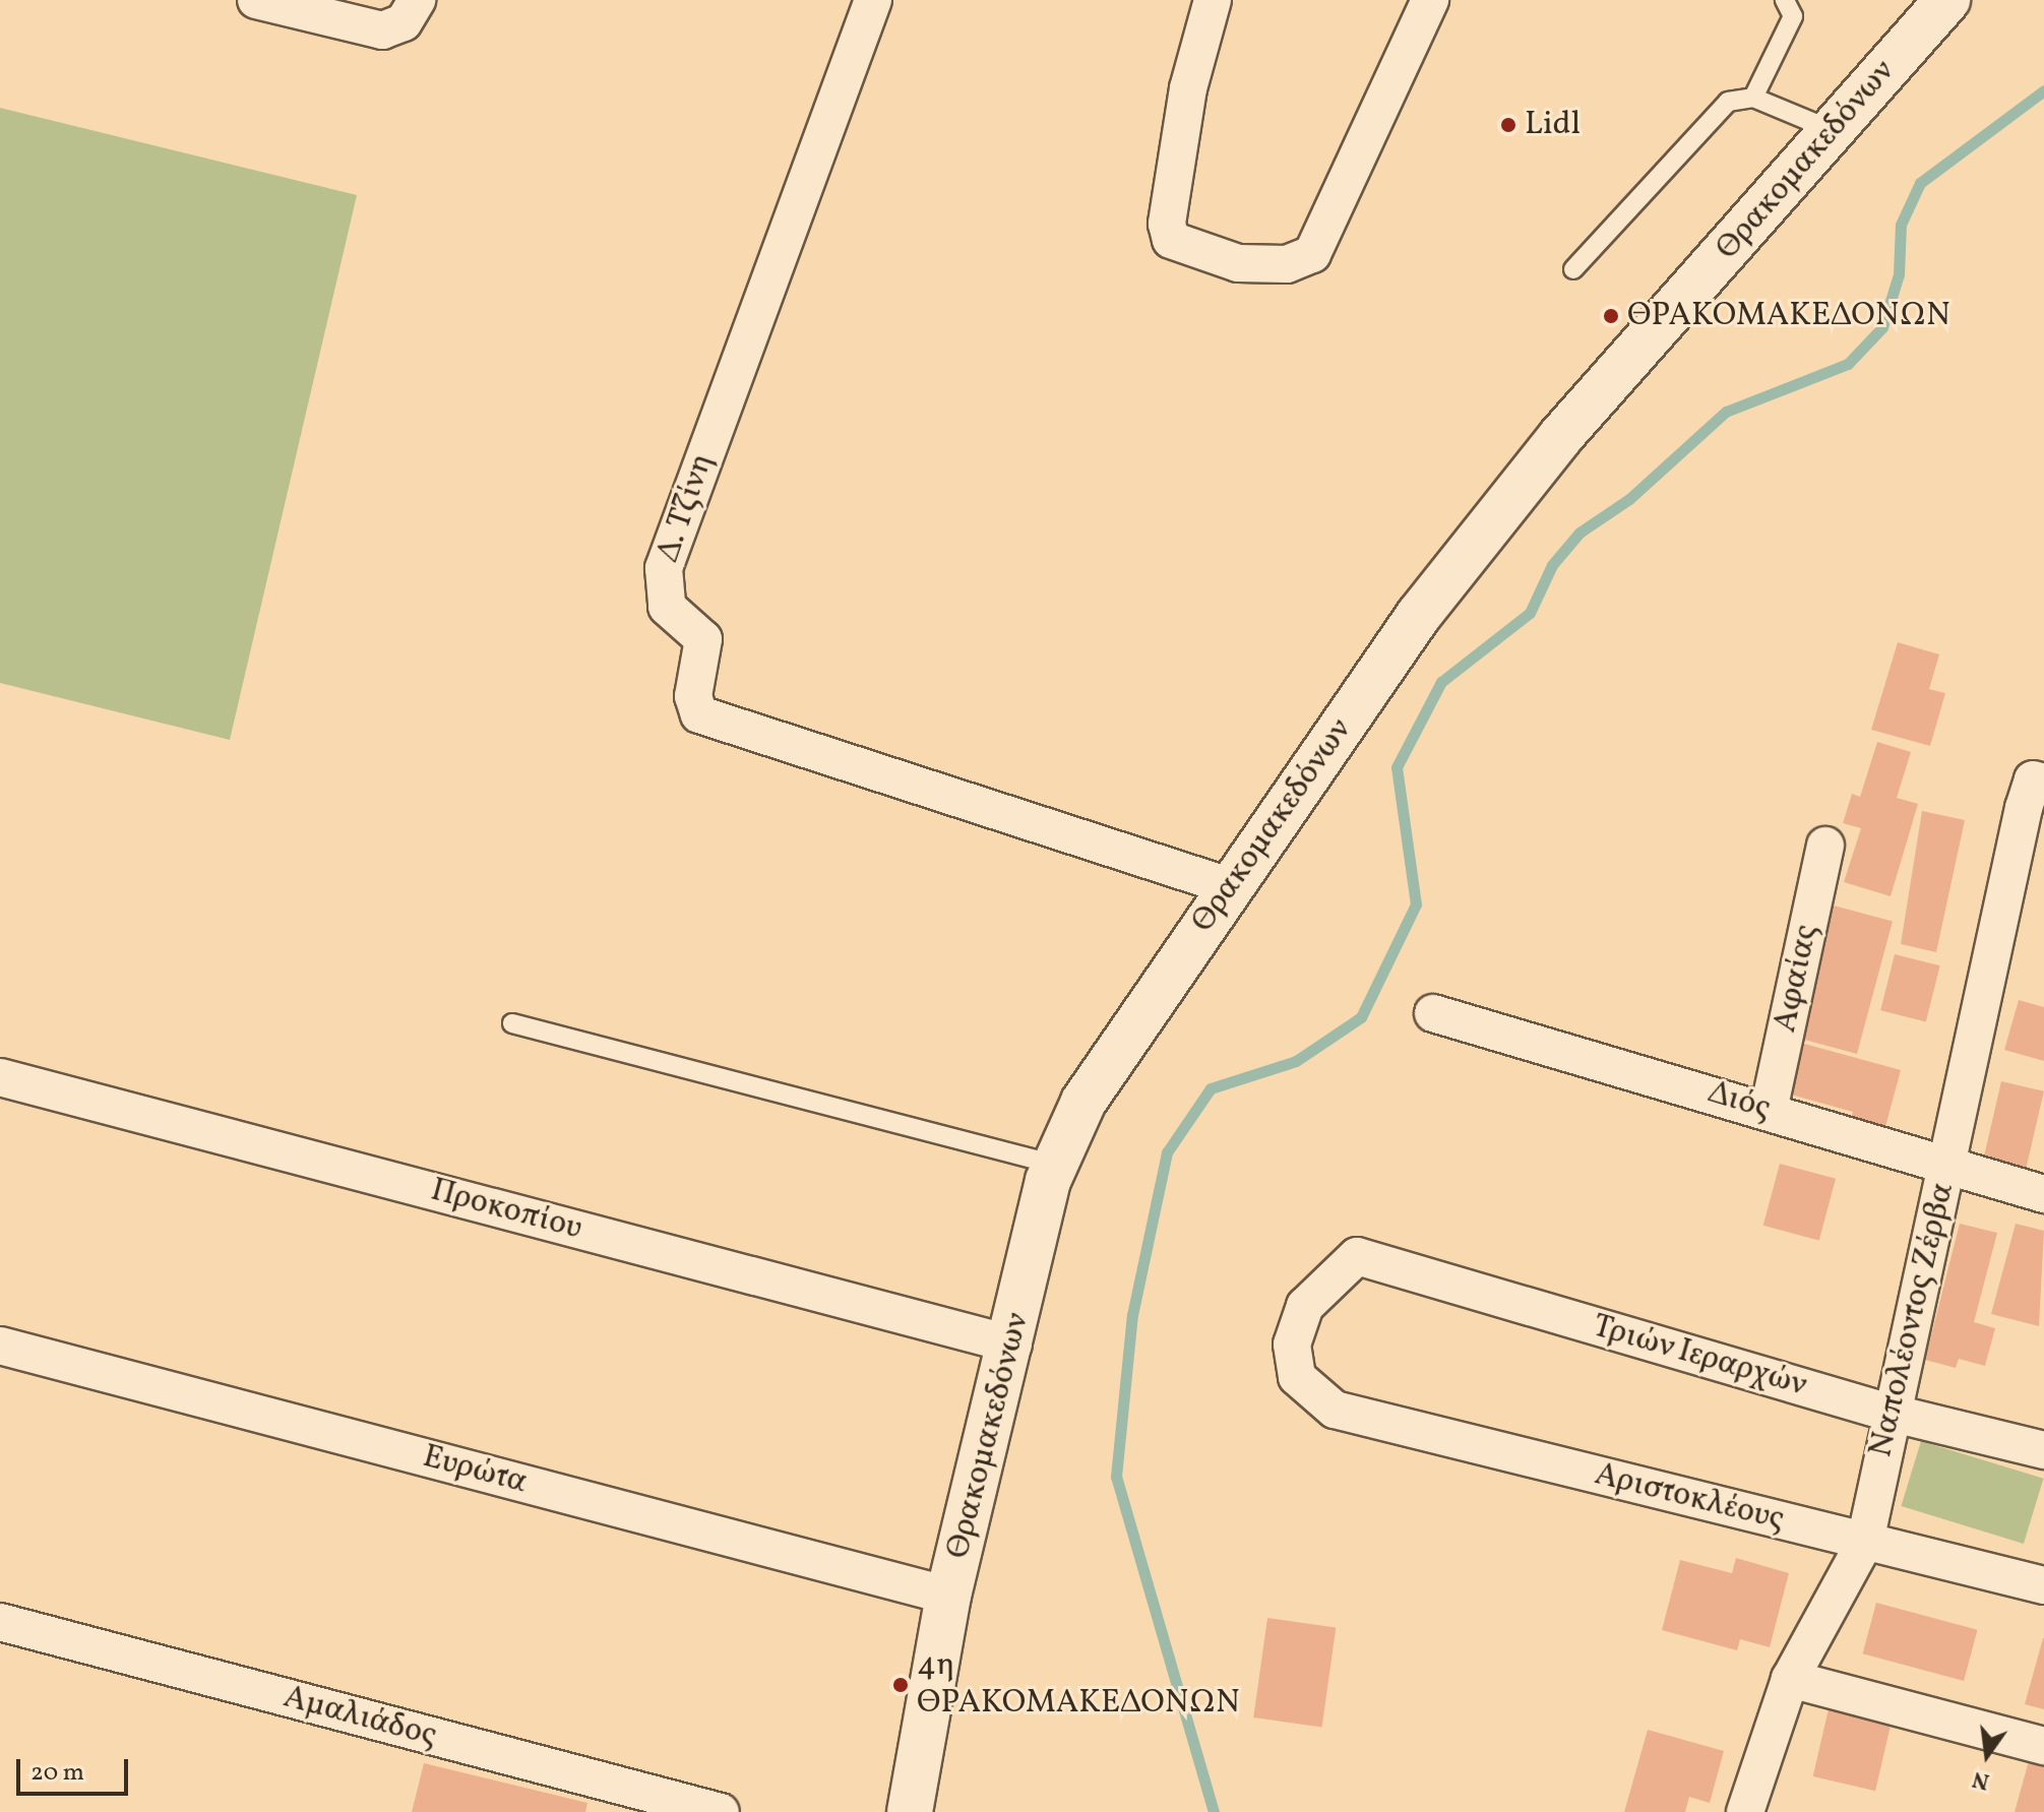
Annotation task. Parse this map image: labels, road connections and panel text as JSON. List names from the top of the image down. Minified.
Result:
{"streets":{"main road":["Θρακομακεδόνων"],"street":["Δ. Τζίνη","Αφαίας","Διός","Προκοπίου","Ναπολέοντος Ζέρβα","Τριών Ιεραρχών","Ευρώτα","Αριστοκλέους","Αμαλιάδος"]},"crossings":[["Θρακομακεδόνων","Δ. Τζίνη"],["Θρακομακεδόνων","Προκοπίου"],["Θρακομακεδόνων","Ευρώτα"],["Αφαίας","Διός"],["Διός","Ναπολέοντος Ζέρβα"],["Ναπολέοντος Ζέρβα","Τριών Ιεραρχών"],["Ναπολέοντος Ζέρβα","Αριστοκλέους"],["Τριών Ιεραρχών","Αριστοκλέους"]],"places":["Lidl","ΘΡΑΚΟΜΑΚΕΔΟΝΩΝ","4η ΘΡΑΚΟΜΑΚΕΔΟΝΩΝ"],"scale_bar":"20 m","north":"bottom"}
